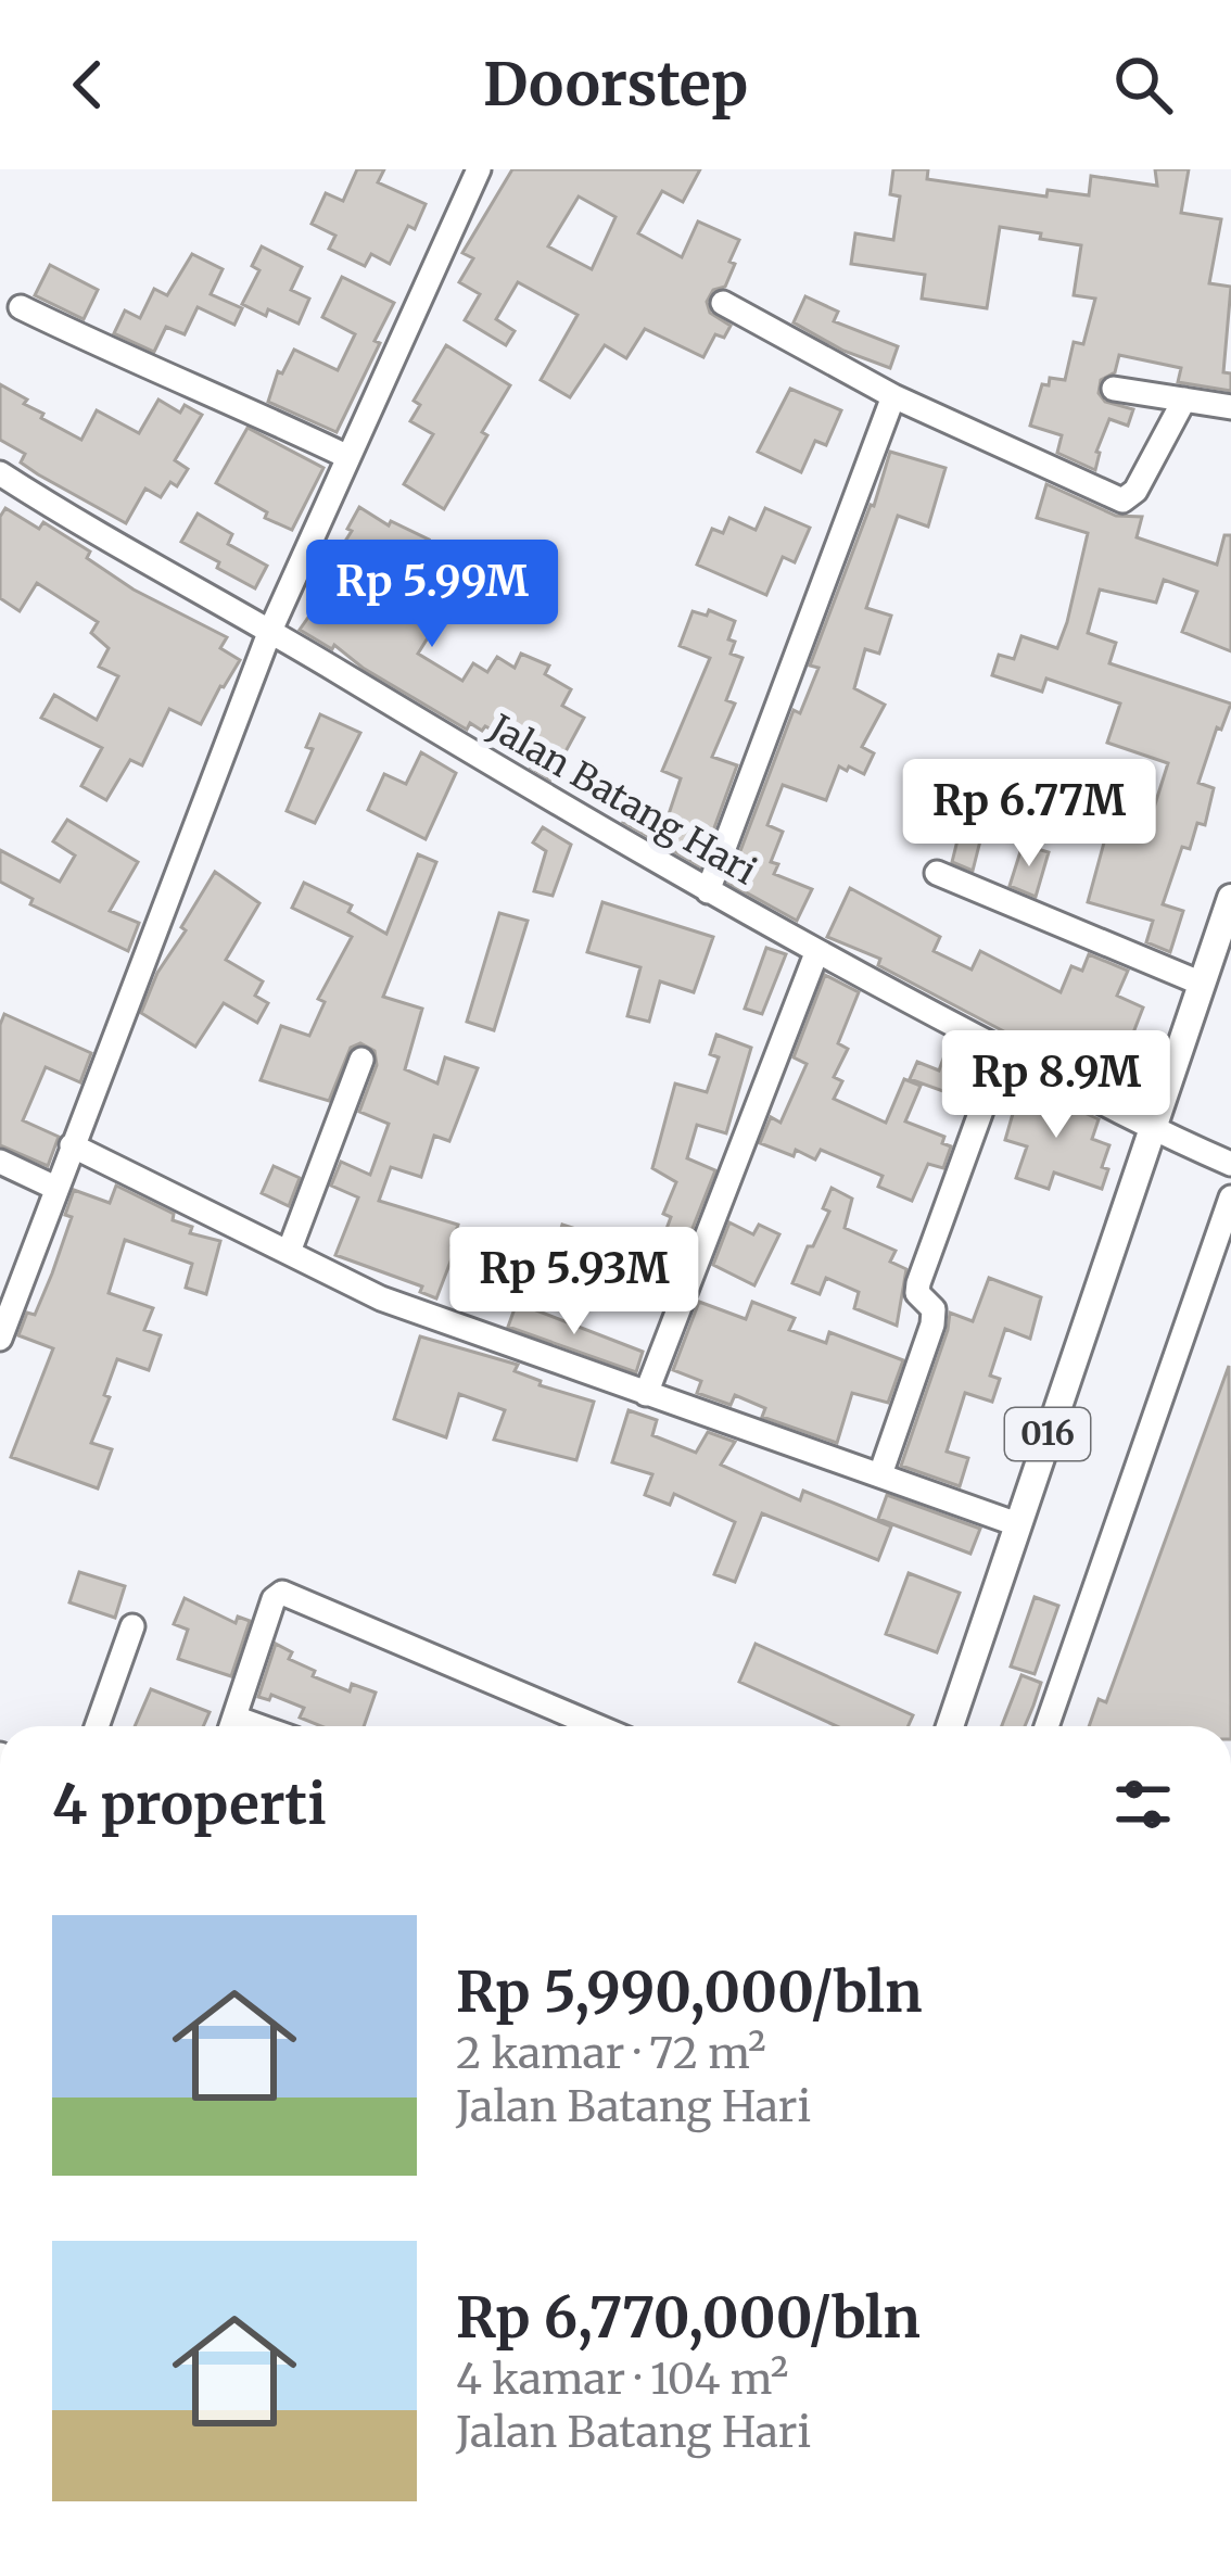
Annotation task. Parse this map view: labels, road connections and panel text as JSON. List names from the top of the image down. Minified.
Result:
{"streets":{"main road":["016"],"street":["Jalan Batang Hari"]},"crossings":[["Jalan Batang Hari","016"]],"page":{"header":"Doorstep","price":["Rp 5.99M","Rp 6.77M","Rp 8.9M","Rp 5.93M"],"heading":"4 properti","list":[{"name":"Rp 5,990,000/bln","note":"2 kamar · 72 m² · Jalan Batang Hari"},{"name":"Rp 6,770,000/bln","note":"4 kamar · 104 m² · Jalan Batang Hari"}]}}
